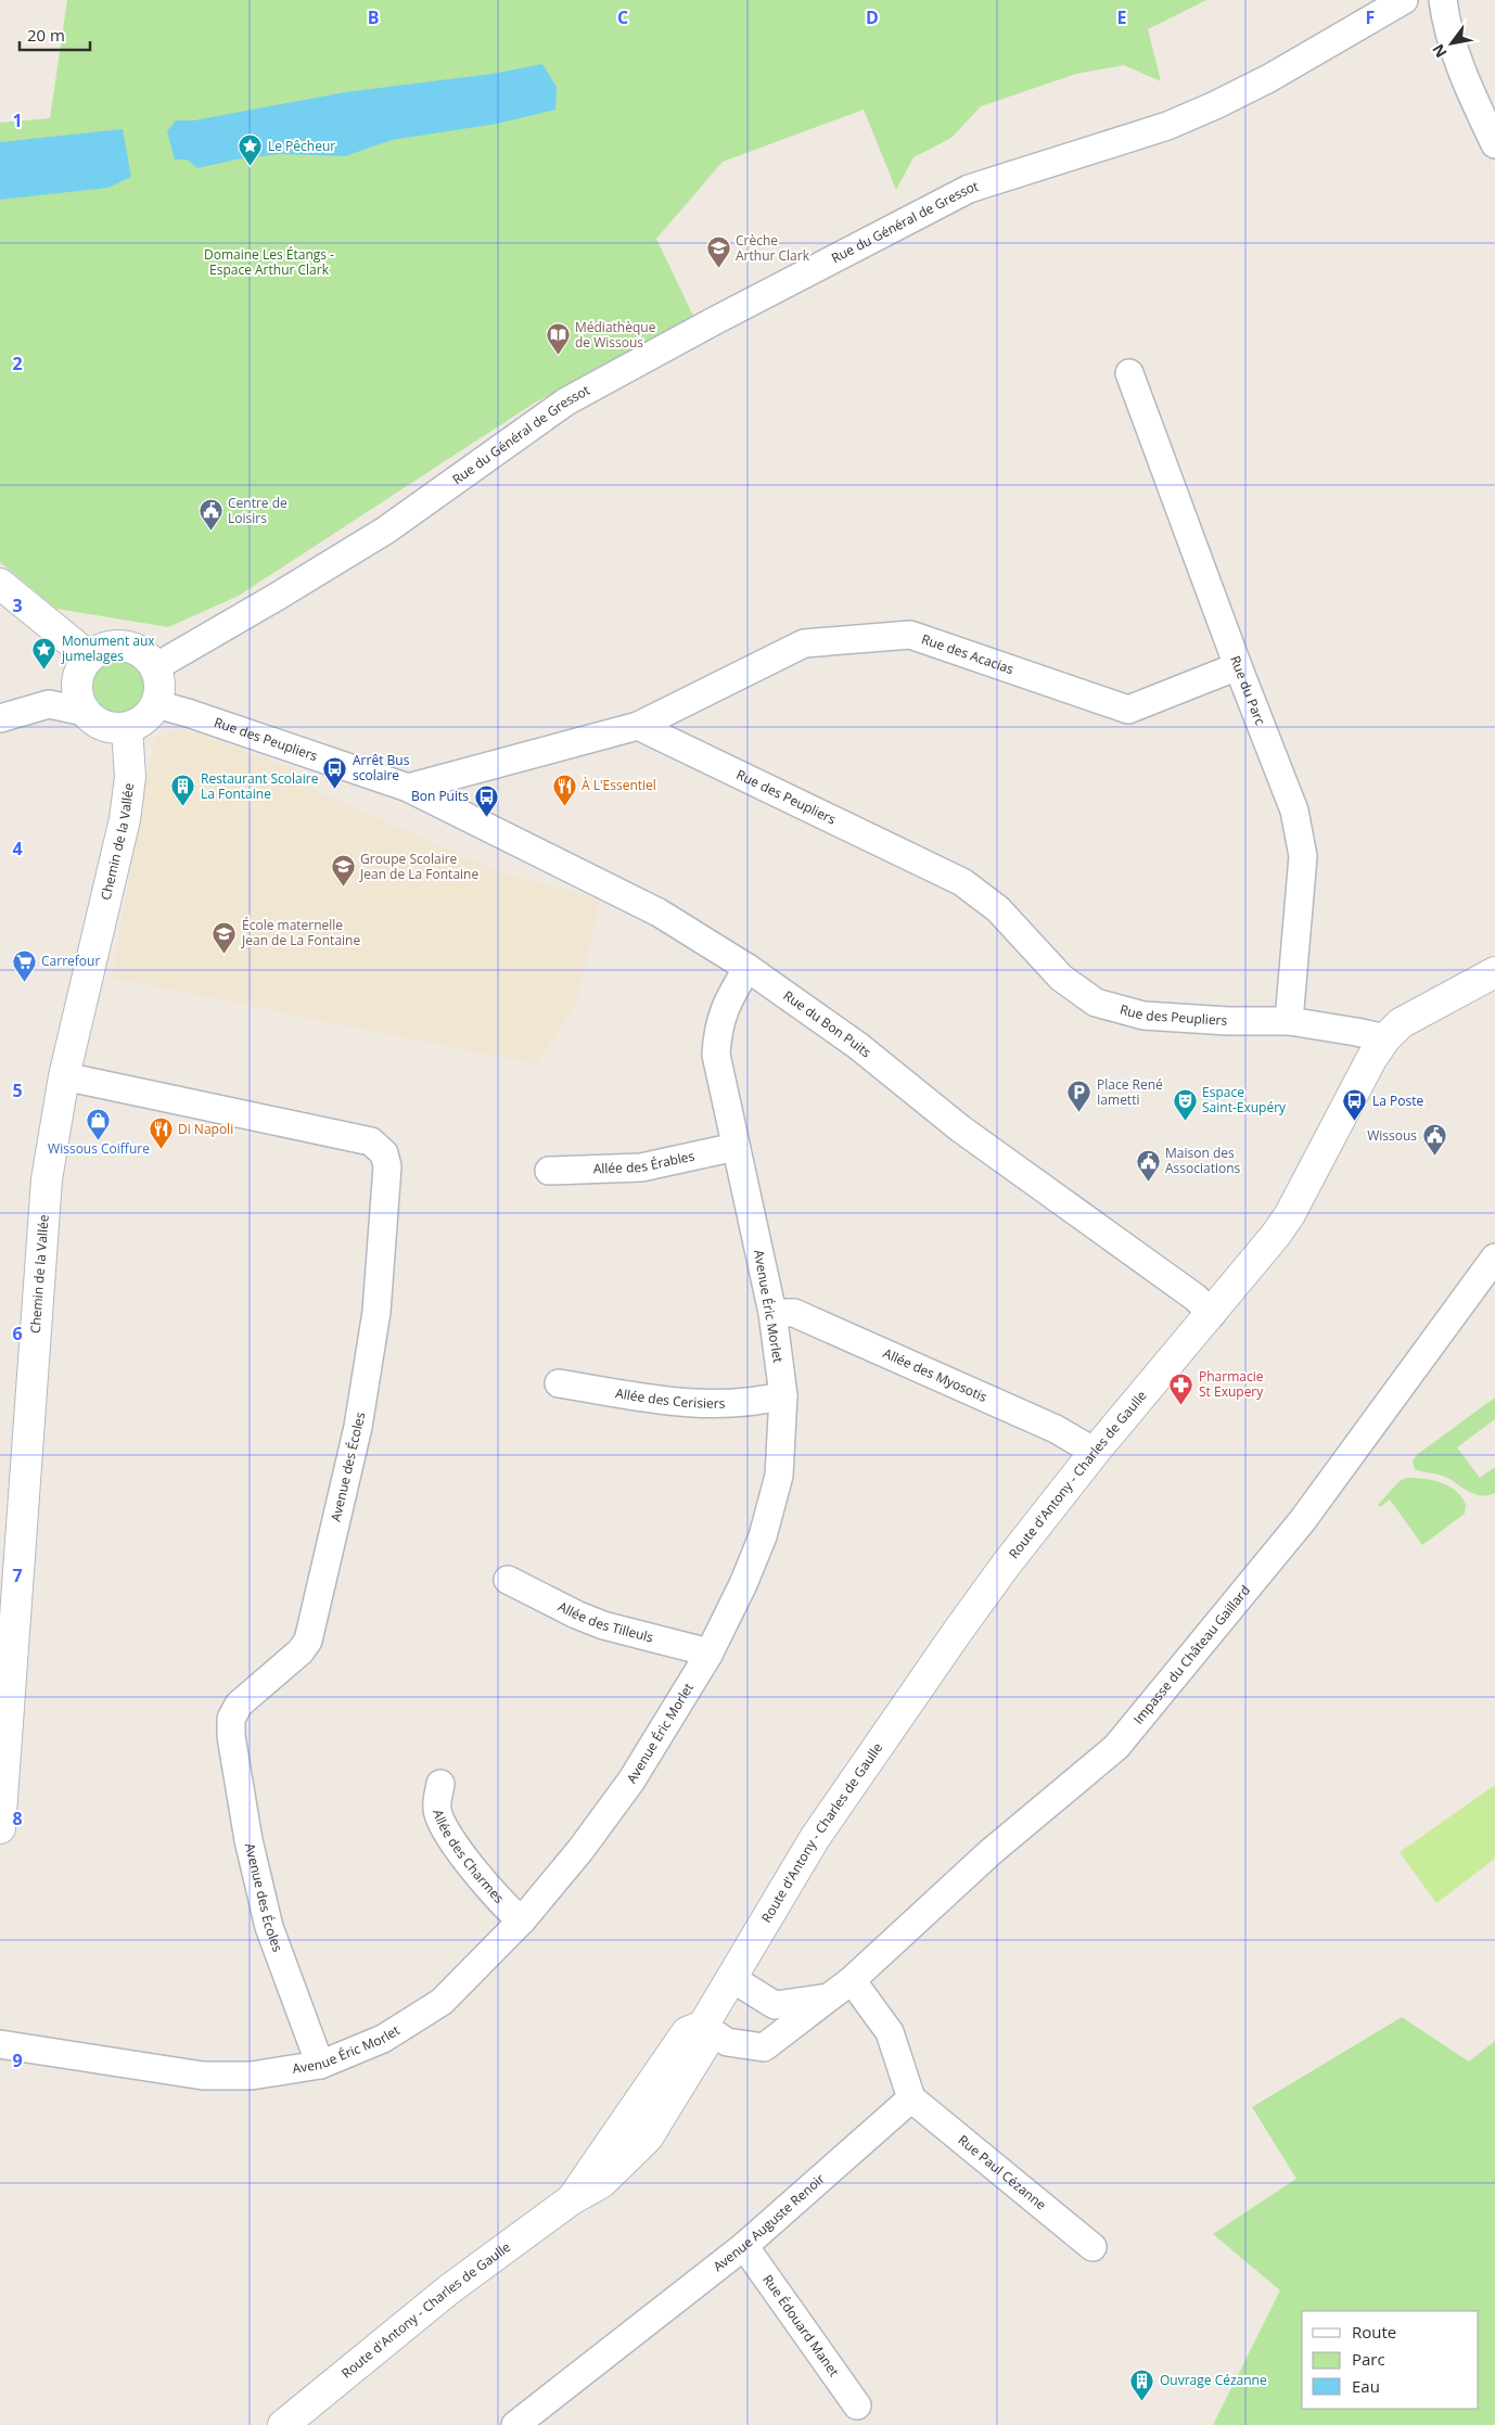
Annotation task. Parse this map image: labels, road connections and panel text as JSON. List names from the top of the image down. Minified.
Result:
{"streets":{"street":["Rue du Général de Gressot","Rue des Acacias","Rue du Parc","Rue des Peupliers","Chemin de la Vallée","Rue du Bon Puits","Allée des Érables","Avenue Éric Morlet","Allée des Myosotis","Allée des Cerisiers","Avenue des Écoles","Route d'Antony - Charles de Gaulle","Allée des Tilleuls","Impasse du Château Gaillard","Allée des Charmes","Rue Paul Cézanne","Avenue Auguste Renoir","Rue Édouard Manet"]},"crossings":[["Rue du Général de Gressot","Rue des Peupliers"],["Rue du Général de Gressot","Chemin de la Vallée"],["Rue des Acacias","Rue du Parc"],["Rue des Acacias","Rue des Peupliers"],["Rue du Parc","Rue des Peupliers"],["Rue des Peupliers","Chemin de la Vallée"],["Rue des Peupliers","Rue du Bon Puits"],["Rue des Peupliers","Route d'Antony - Charles de Gaulle"],["Chemin de la Vallée","Avenue des Écoles"],["Rue du Bon Puits","Avenue Éric Morlet"],["Rue du Bon Puits","Route d'Antony - Charles de Gaulle"],["Allée des Érables","Avenue Éric Morlet"],["Avenue Éric Morlet","Allée des Myosotis"],["Avenue Éric Morlet","Allée des Cerisiers"],["Avenue Éric Morlet","Avenue des Écoles"],["Avenue Éric Morlet","Allée des Tilleuls"],["Avenue Éric Morlet","Allée des Charmes"],["Allée des Myosotis","Route d'Antony - Charles de Gaulle"],["Route d'Antony - Charles de Gaulle","Impasse du Château Gaillard"],["Rue Paul Cézanne","Avenue Auguste Renoir"],["Avenue Auguste Renoir","Rue Édouard Manet"]],"parks":["Domaine Les Étangs - Espace Arthur Clark"],"places":{"place":["Le Pêcheur","Monument aux jumelages"],"school or university":["Crèche Arthur Clark","Groupe Scolaire Jean de La Fontaine","École maternelle Jean de La Fontaine"],"library":["Médiathèque de Wissous"],"public building":["Centre de Loisirs","Wissous","Maison des Associations"],"bus stop":["Arrêt Bus scolaire","Bon Puits","La Poste"],"restaurant":["À L'Essentiel","Di Napoli"],"building":["Restaurant Scolaire La Fontaine","Ouvrage Cézanne"],"supermarket":["Carrefour"],"parking":["Place René Iametti"],"theatre":["Espace Saint-Exupéry"],"shop":["Wissous Coiffure"],"pharmacy":["Pharmacie St Exupery"]},"legend":["Route","Parc","Eau"],"scale_bar":"20 m","north":"bottom left","grid":{"columns":["B","C","D","E","F"],"rows":["1","2","3","4","5","6","7","8","9"]}}
